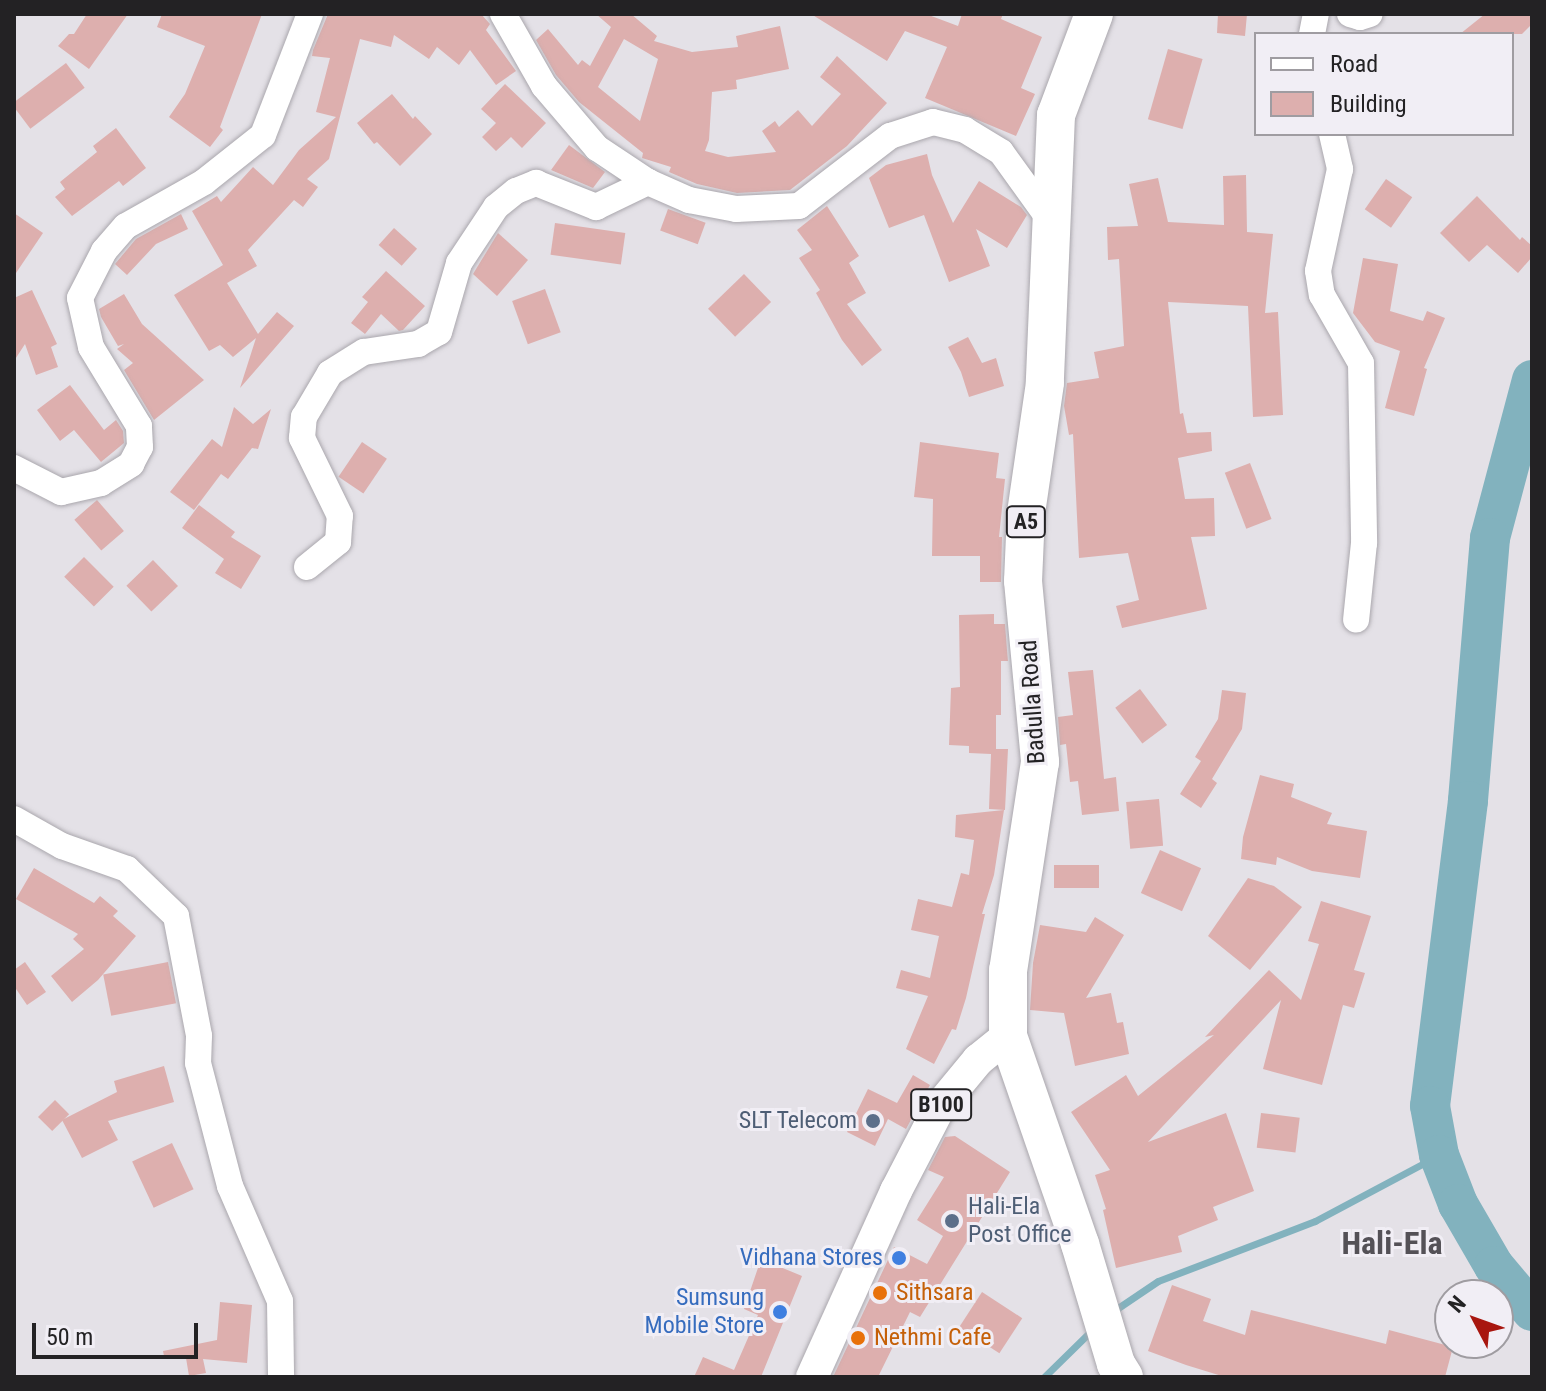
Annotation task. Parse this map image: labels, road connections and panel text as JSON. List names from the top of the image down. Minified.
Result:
{"streets":{"highway":["A5","Badulla Road"],"main road":["B100"]},"crossings":[["Badulla Road","B100"]],"districts":["Hali-Ela"],"places":["SLT Telecom","Hali-Ela Post Office","Vidhana Stores","Sithsara","Sumsung Mobile Store","Nethmi Cafe"],"legend":["Road","Building"],"scale_bar":"50 m","north":"top left"}
